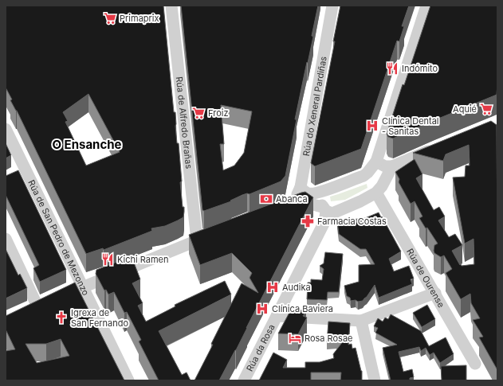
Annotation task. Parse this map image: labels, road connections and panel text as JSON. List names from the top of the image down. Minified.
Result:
{"streets":{"street":["Rúa do Xeneral Pardiñas","Rúa de Alfredo Brañas","Rúa de San Pedro de Mezonzo","Rúa de Ourense","Rúa da Rosa"]},"crossings":[["Rúa do Xeneral Pardiñas","Rúa da Rosa"]],"districts":["O Ensanche"],"places":{"supermarket":["Primaprix","Aquié","Froiz"],"restaurant":["Indómito","Kichi Ramen"],"hospital":["Clínica Dental - Sanitas","Audika","Clínica Baviera"],"bank":["Abanca"],"pharmacy":["Farmacia Costas"],"church":["Igrexa de San Fernando"],"hotel":["Rosa Rosae"]}}
